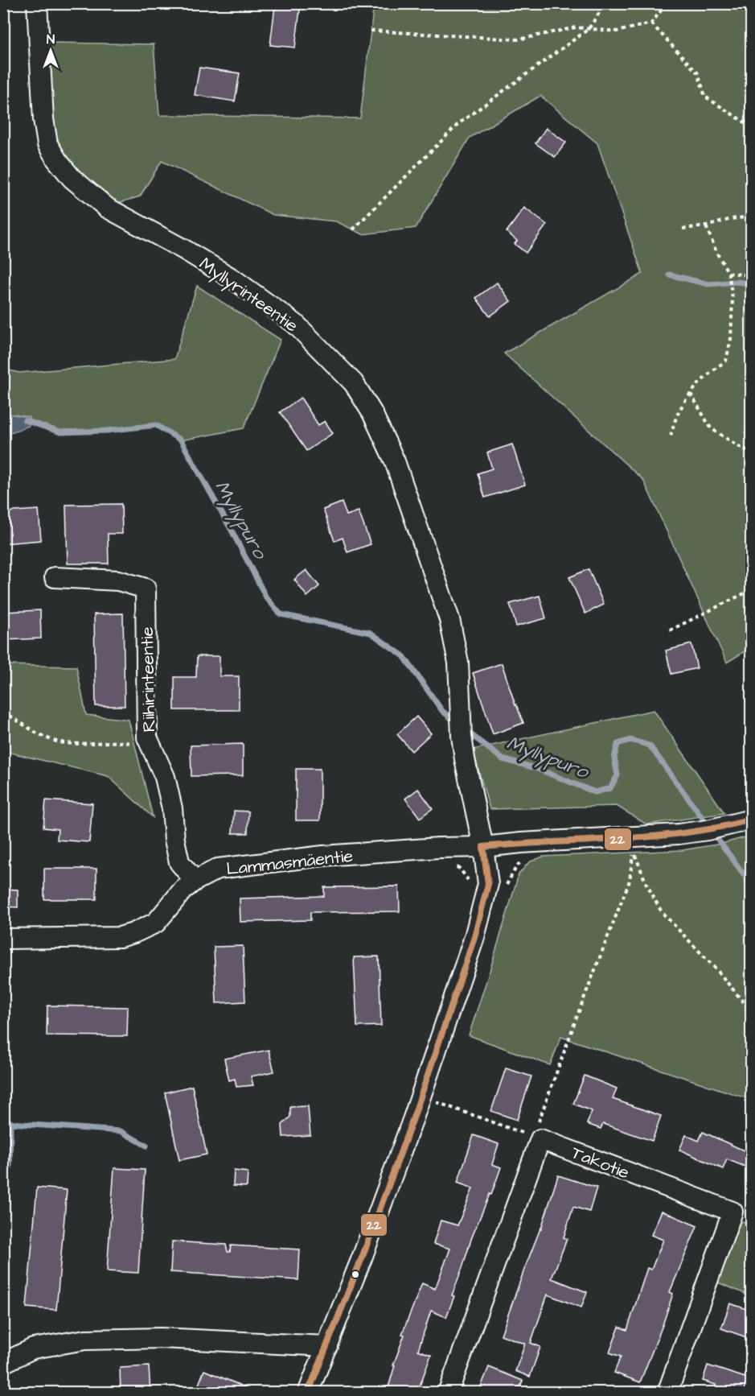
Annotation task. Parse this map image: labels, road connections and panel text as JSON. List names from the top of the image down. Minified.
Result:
{"streets":{"street":["Myllyrinteentie","Riihirinteentie","Lammasmäentie","Takotie"]},"crossings":[["Myllyrinteentie","Lammasmäentie"],["Riihirinteentie","Lammasmäentie"]],"water":["Myllypuro"],"lines":["transit line 22"],"north":"top"}
